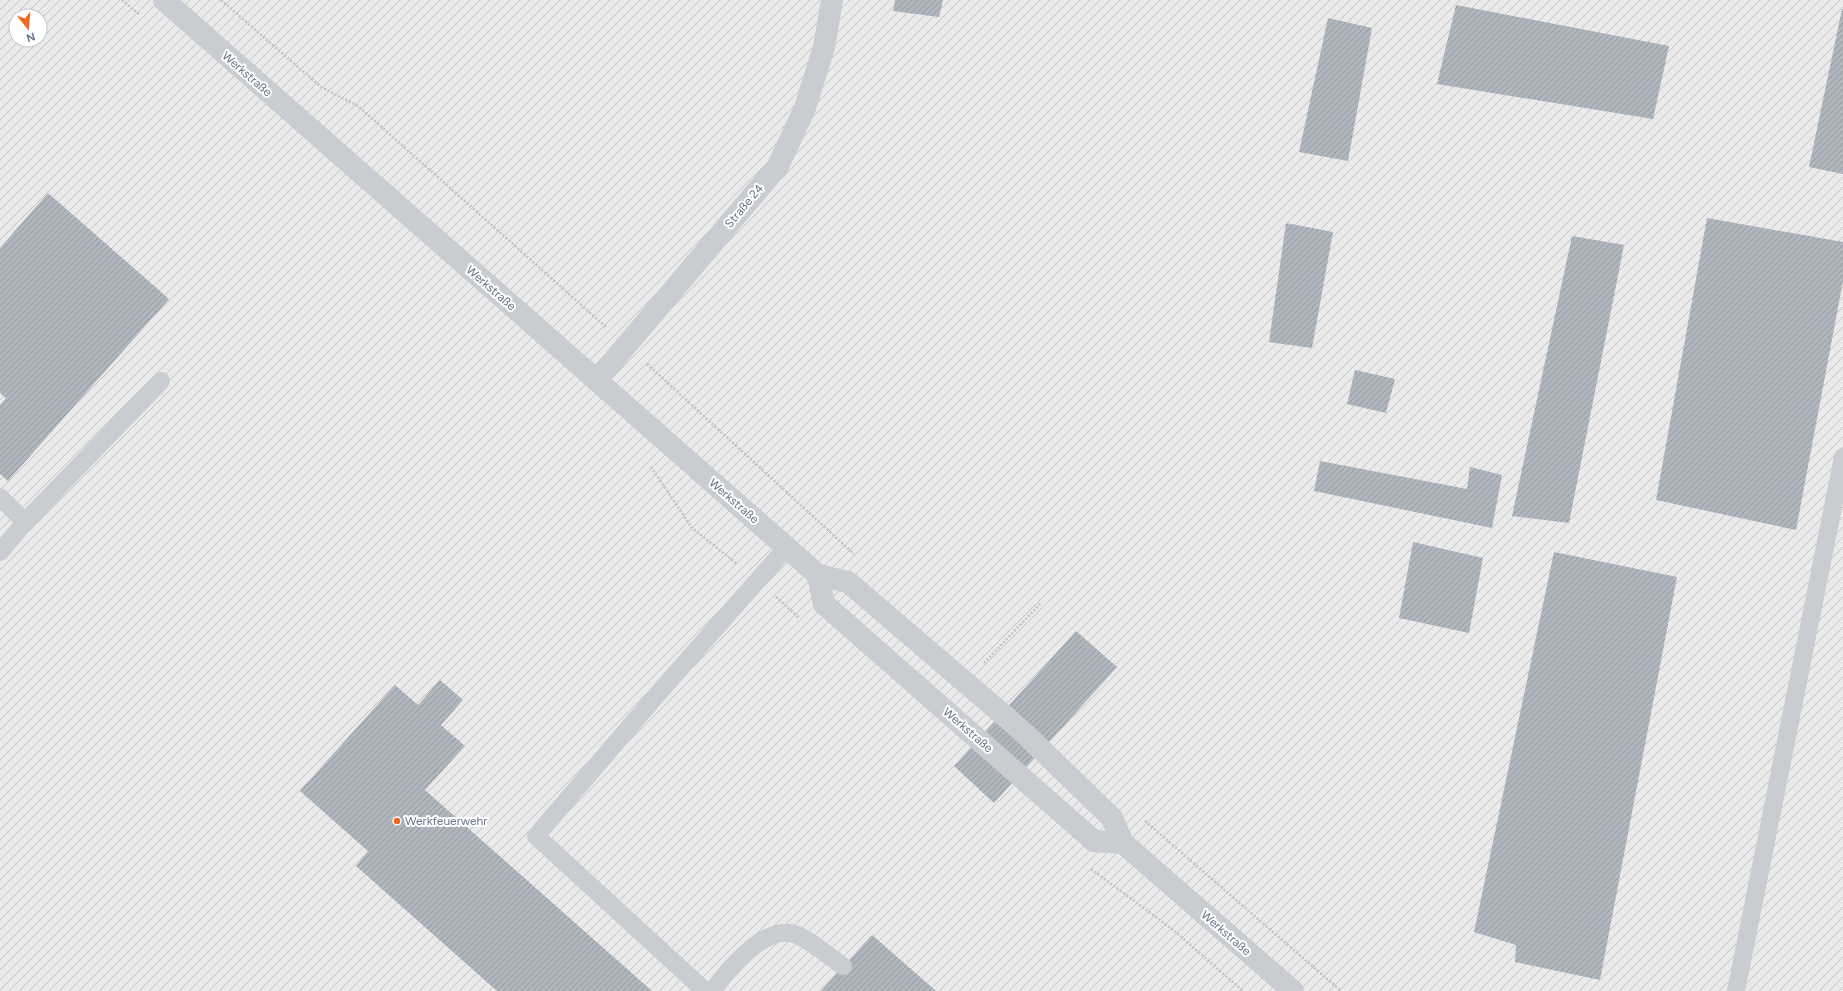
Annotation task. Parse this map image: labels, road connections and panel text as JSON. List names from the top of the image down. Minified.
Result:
{"streets":{"street":["Werkstraße","Straße 24"]},"crossings":[["Werkstraße","Straße 24"]],"places":["Werkfeuerwehr"],"north":"bottom"}
